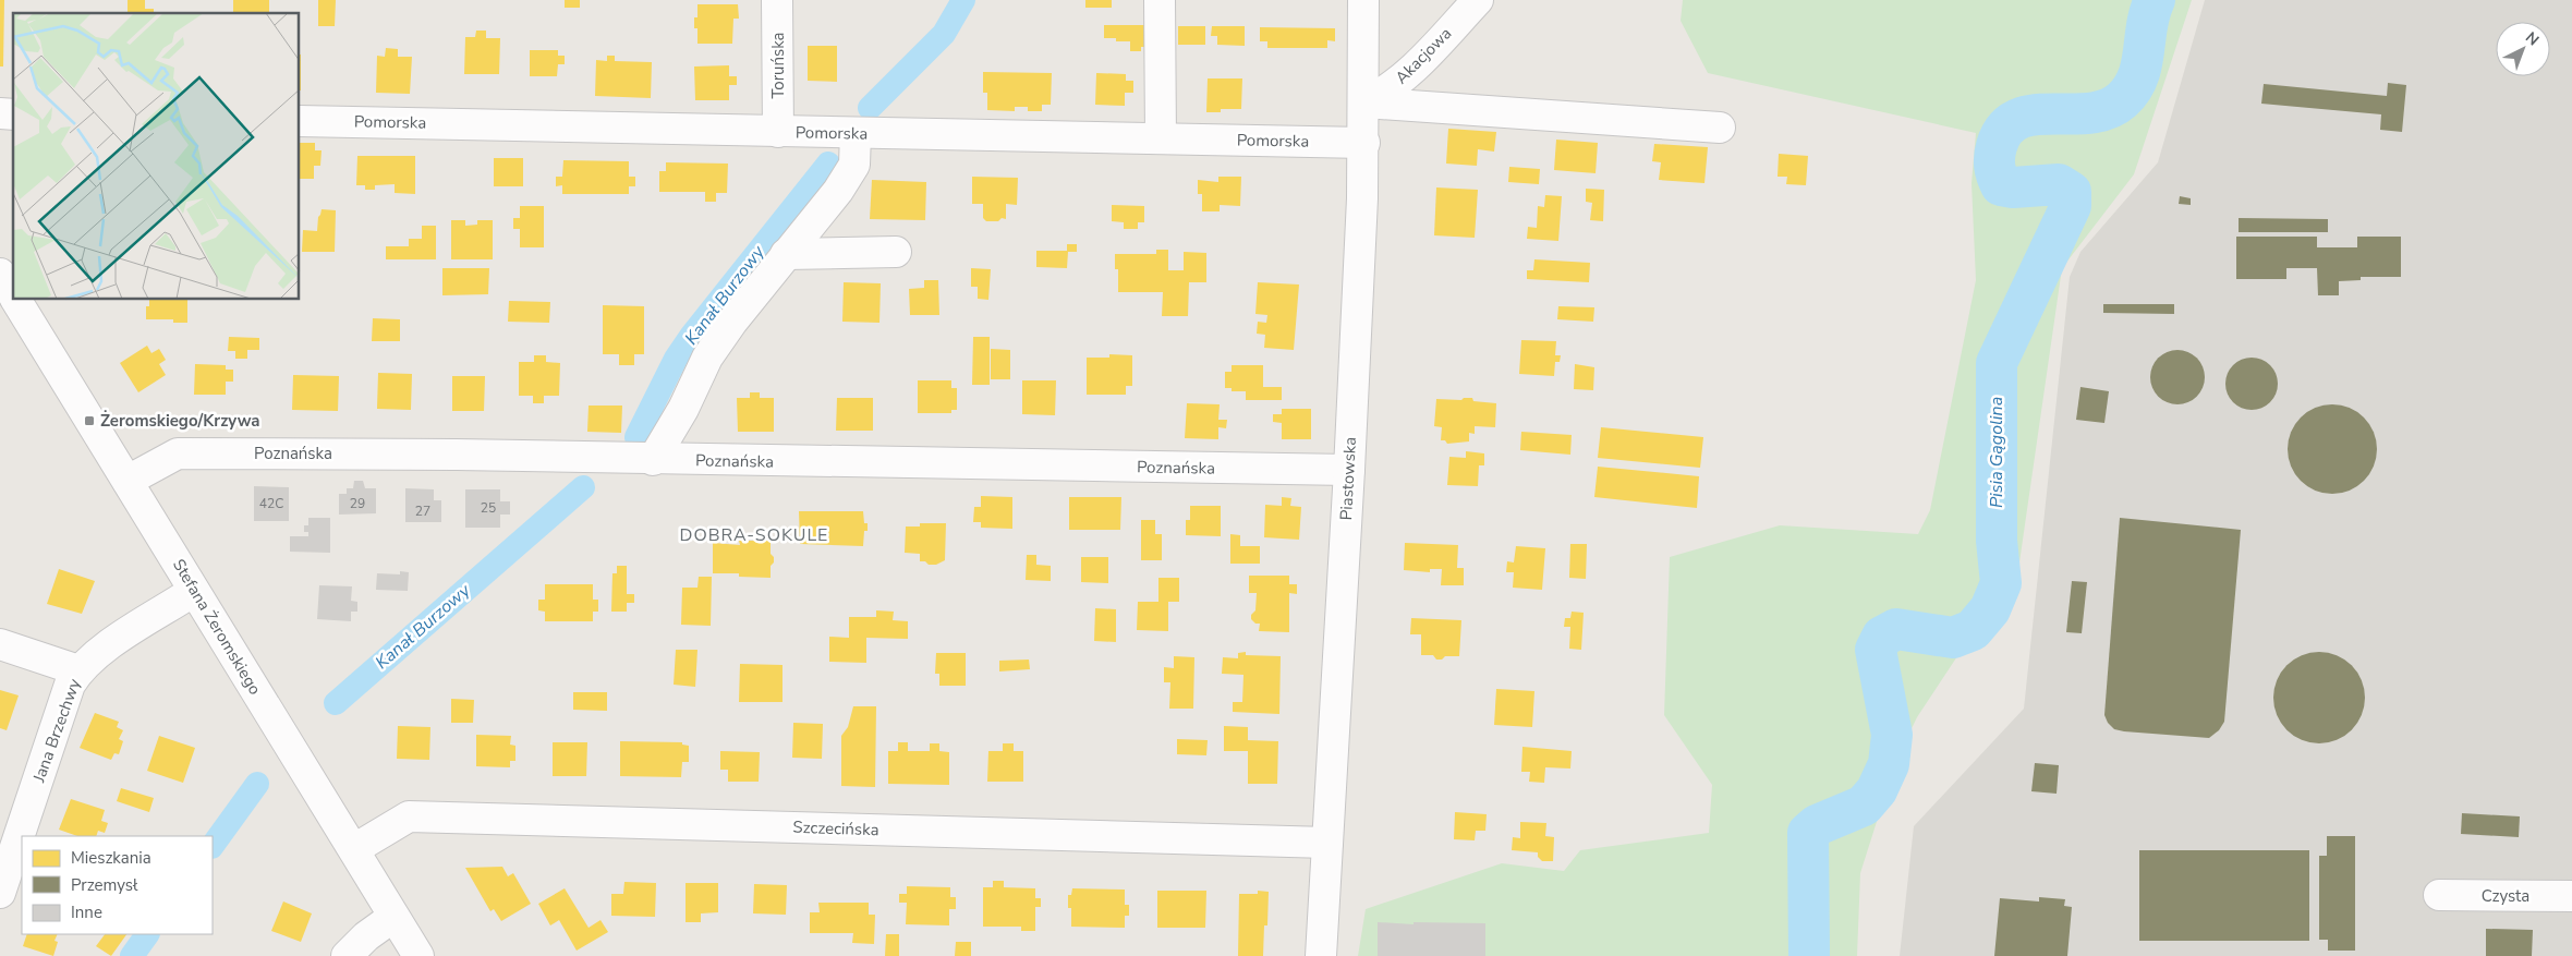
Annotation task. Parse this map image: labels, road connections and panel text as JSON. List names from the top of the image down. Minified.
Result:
{"streets":{"street":["Akacjowa","Toruńska","Pomorska","Poznańska","Piastowska","Stefana Żeromskiego","Jana Brzechwy","Szczecińska","Czysta"]},"crossings":[["Akacjowa","Piastowska"],["Toruńska","Pomorska"],["Pomorska","Piastowska"],["Poznańska","Piastowska"],["Poznańska","Stefana Żeromskiego"],["Piastowska","Szczecińska"],["Stefana Żeromskiego","Jana Brzechwy"],["Stefana Żeromskiego","Szczecińska"]],"districts":["DOBRA-SOKULE"],"water":["Kanał Burzowy","Pisia Gągolina"],"places":{"transit":["Żeromskiego/Krzywa"]},"house_numbers":["42C","29","25","27"],"legend":["Mieszkania","Przemysł","Inne"],"north":"top right"}
